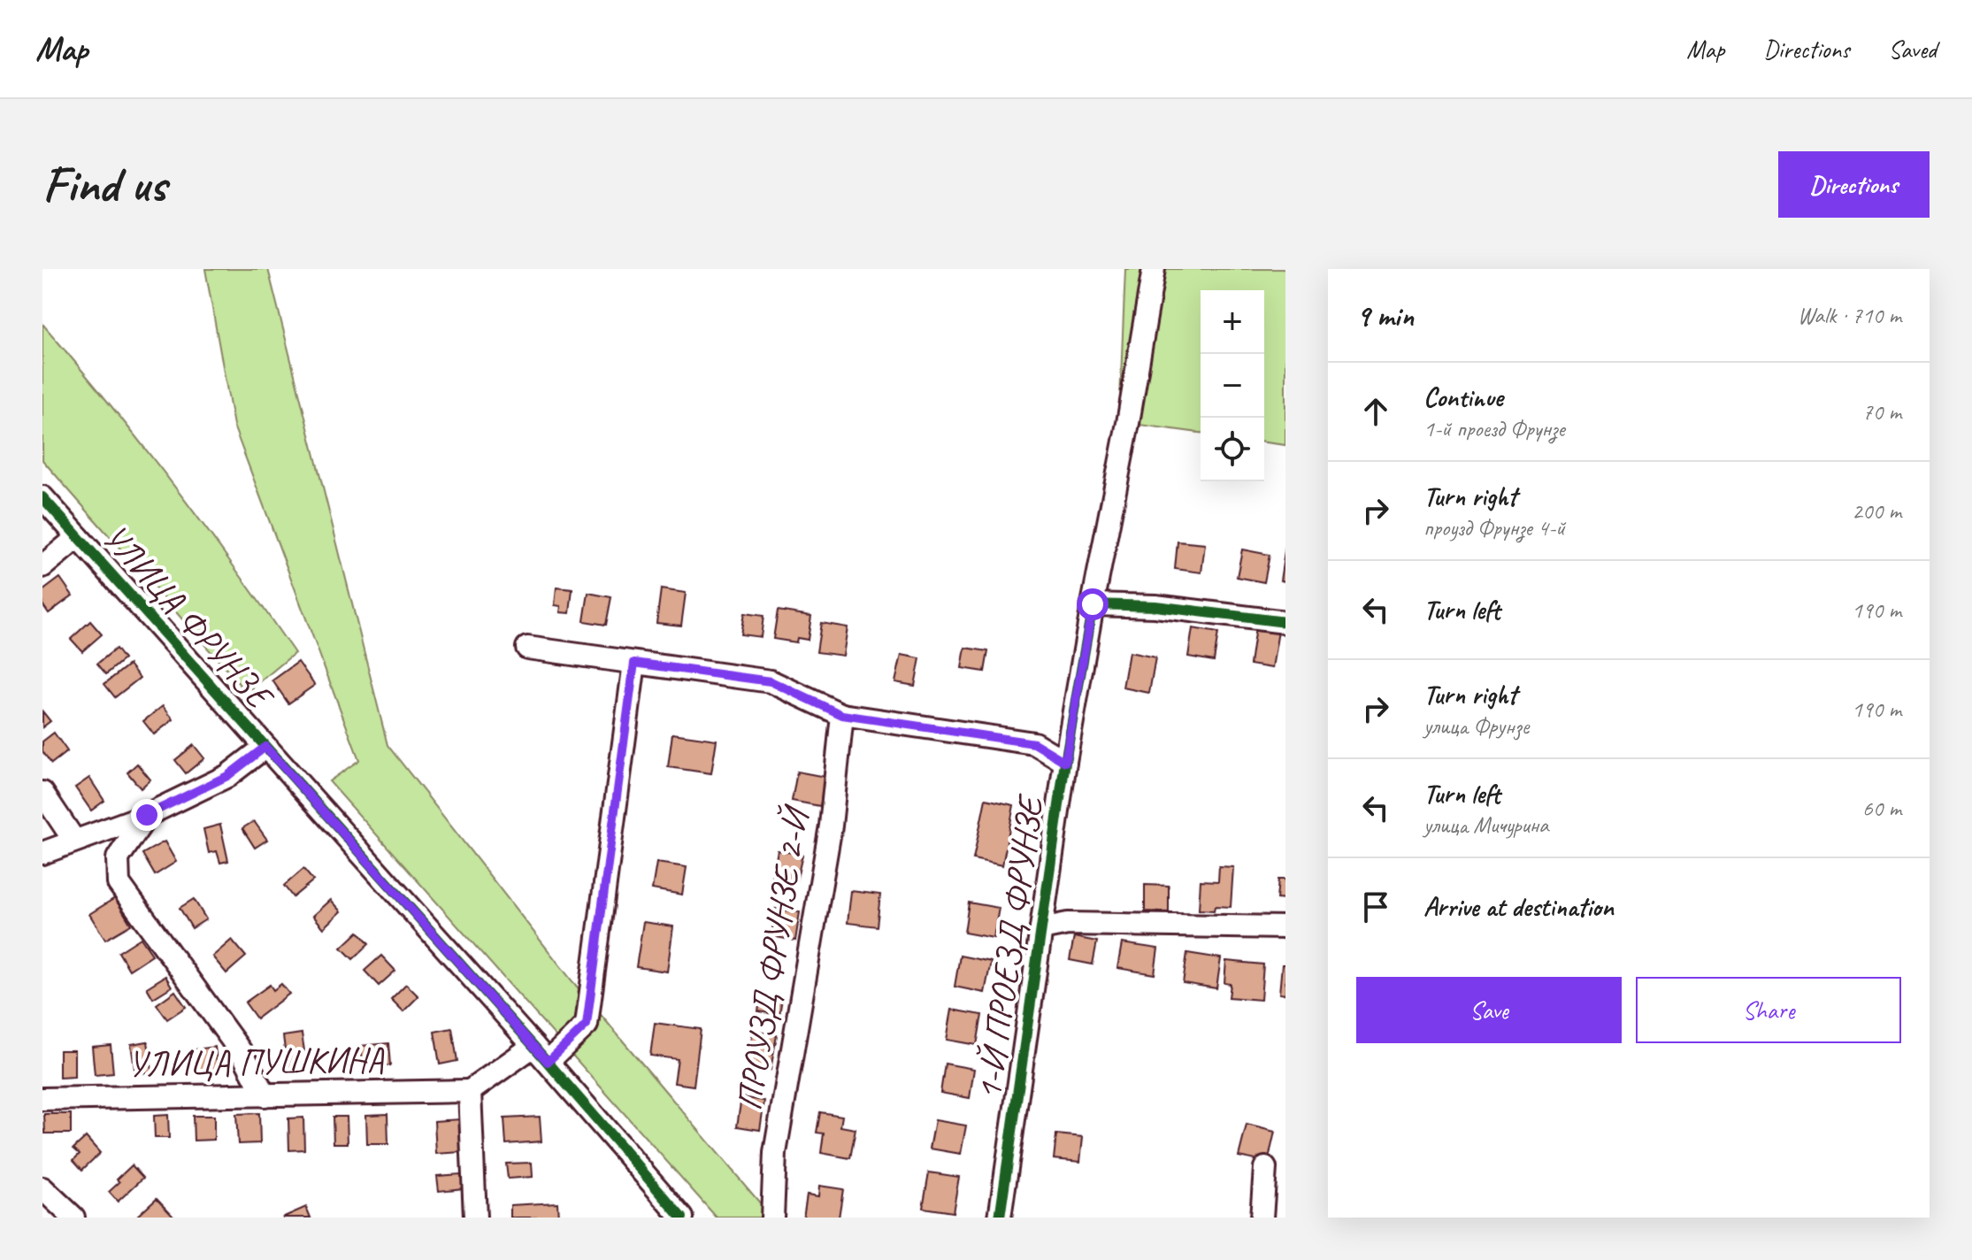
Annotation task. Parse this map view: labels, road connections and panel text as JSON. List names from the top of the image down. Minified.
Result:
{"streets":{"street":["УЛИЦА ФРУНЗЕ","1-Й ПРОЕЗД ФРУНЗЕ","ПРОУЗД ФРУНЗЕ 2-Й","УЛИЦА ПУШКИНА"]},"page":{"header":"Map","nav":["Map","Directions","Saved"],"buttons":["Directions",["Save","Share"]],"title":"Find us","heading":["9 min","Walk · 710 m"],"map_buttons":["+","−"],"list":[["Continue","1-й проезд Фрунзе","70 m"],["Turn right","проузд Фрунзе 4-й","200 m"],["Turn left","190 m"],["Turn right","улица Фрунзе","190 m"],["Turn left","улица Мичурина","60 m"],"Arrive at destination"]}}
